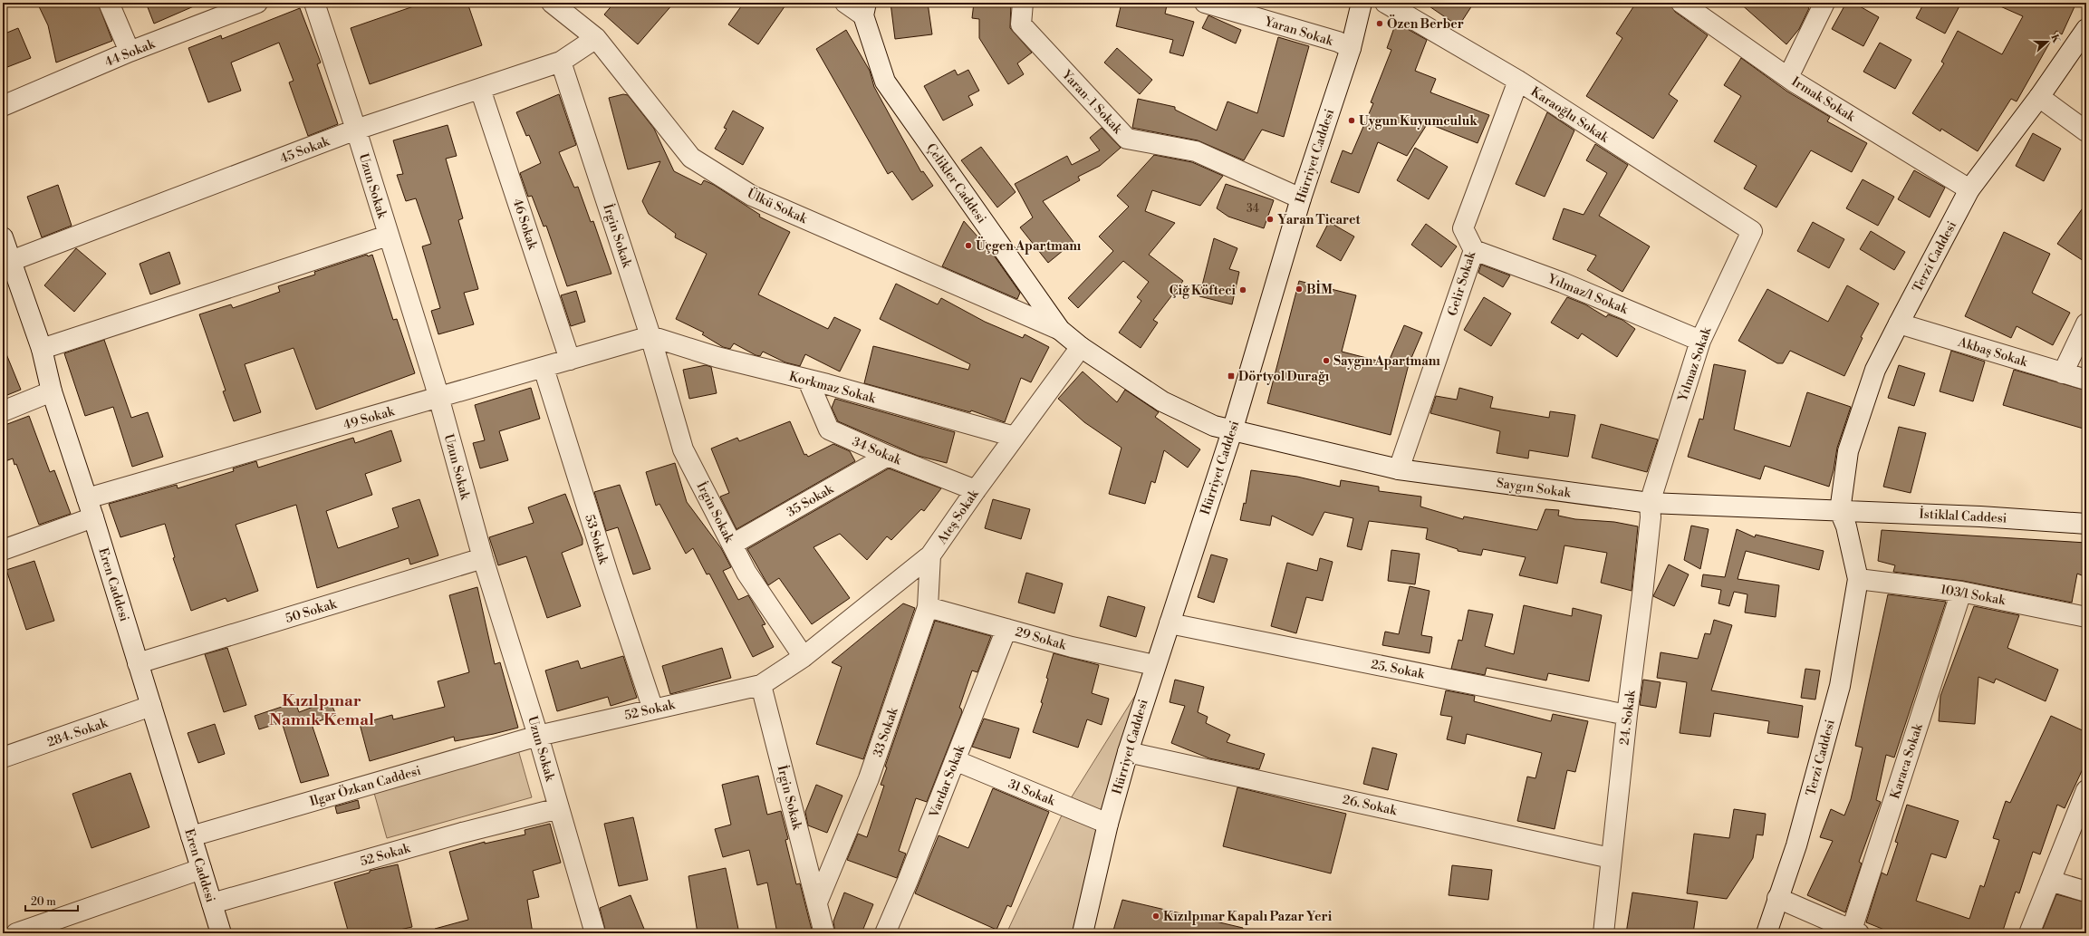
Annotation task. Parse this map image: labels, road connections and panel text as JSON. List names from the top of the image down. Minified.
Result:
{"streets":{"street":["Yaran Sokak","44 Sokak","Irmak Sokak","Yaran-1 Sokak","Karaoğlu Sokak","45 Sokak","Hürriyet Caddesi","Çelikler Caddesi","Uzun Sokak","Ülkü Sokak","46 Sokak","İrgin Sokak","Terzi Caddesi","Gelir Sokak","Yılmaz/1 Sokak","Akbaş Sokak","Yılmaz Sokak","Korkmaz Sokak","49 Sokak","34 Sokak","Saygın Sokak","35 Sokak","İstiklal Caddesi","Ateş Sokak","53 Sokak","Eren Caddesi","103/1 Sokak","50 Sokak","29 Sokak","25. Sokak","52 Sokak","24. Sokak","284. Sokak","33 Sokak","Karaca Sokak","Vardar Sokak","Ilgar Özkan Caddesi","31 Sokak","26. Sokak"]},"crossings":[["Yaran Sokak","Hürriyet Caddesi"],["Irmak Sokak","Terzi Caddesi"],["Yaran-1 Sokak","Hürriyet Caddesi"],["Karaoğlu Sokak","Gelir Sokak"],["Karaoğlu Sokak","Yılmaz Sokak"],["45 Sokak","Uzun Sokak"],["45 Sokak","Ülkü Sokak"],["45 Sokak","46 Sokak"],["45 Sokak","İrgin Sokak"],["45 Sokak","Eren Caddesi"],["Hürriyet Caddesi","Çelikler Caddesi"],["Hürriyet Caddesi","Saygın Sokak"],["Hürriyet Caddesi","29 Sokak"],["Hürriyet Caddesi","25. Sokak"],["Hürriyet Caddesi","31 Sokak"],["Hürriyet Caddesi","26. Sokak"],["Çelikler Caddesi","Ülkü Sokak"],["Çelikler Caddesi","Saygın Sokak"],["Çelikler Caddesi","Ateş Sokak"],["Uzun Sokak","49 Sokak"],["Uzun Sokak","50 Sokak"],["Uzun Sokak","52 Sokak"],["Uzun Sokak","Ilgar Özkan Caddesi"],["46 Sokak","49 Sokak"],["İrgin Sokak","Korkmaz Sokak"],["İrgin Sokak","49 Sokak"],["İrgin Sokak","35 Sokak"],["İrgin Sokak","Ateş Sokak"],["İrgin Sokak","52 Sokak"],["İrgin Sokak","33 Sokak"],["Terzi Caddesi","Akbaş Sokak"],["Terzi Caddesi","Saygın Sokak"],["Terzi Caddesi","İstiklal Caddesi"],["Terzi Caddesi","103/1 Sokak"],["Gelir Sokak","Yılmaz/1 Sokak"],["Gelir Sokak","Saygın Sokak"],["Yılmaz/1 Sokak","Yılmaz Sokak"],["Yılmaz Sokak","Saygın Sokak"],["Yılmaz Sokak","24. Sokak"],["Korkmaz Sokak","49 Sokak"],["Korkmaz Sokak","34 Sokak"],["Korkmaz Sokak","Ateş Sokak"],["49 Sokak","53 Sokak"],["49 Sokak","Eren Caddesi"],["34 Sokak","35 Sokak"],["34 Sokak","Ateş Sokak"],["Saygın Sokak","İstiklal Caddesi"],["Saygın Sokak","24. Sokak"],["Ateş Sokak","33 Sokak"],["53 Sokak","52 Sokak"],["Eren Caddesi","50 Sokak"],["Eren Caddesi","52 Sokak"],["Eren Caddesi","284. Sokak"],["Eren Caddesi","Ilgar Özkan Caddesi"],["103/1 Sokak","Karaca Sokak"],["29 Sokak","33 Sokak"],["29 Sokak","Vardar Sokak"],["25. Sokak","24. Sokak"],["52 Sokak","Ilgar Özkan Caddesi"],["24. Sokak","26. Sokak"],["Vardar Sokak","31 Sokak"]],"districts":["Kızılpınar Namık Kemal"],"places":{"other":["Özen Berber","Uygun Kuyumculuk","Yaran Ticaret","Üçgen Apartmanı","BİM","Çiğ Köfteci","Saygın Apartmanı","Kızılpınar Kapalı Pazar Yeri"],"transit":["Dörtyol Durağı"]},"house_numbers":["34"],"scale_bar":"20 m","north":"right"}
